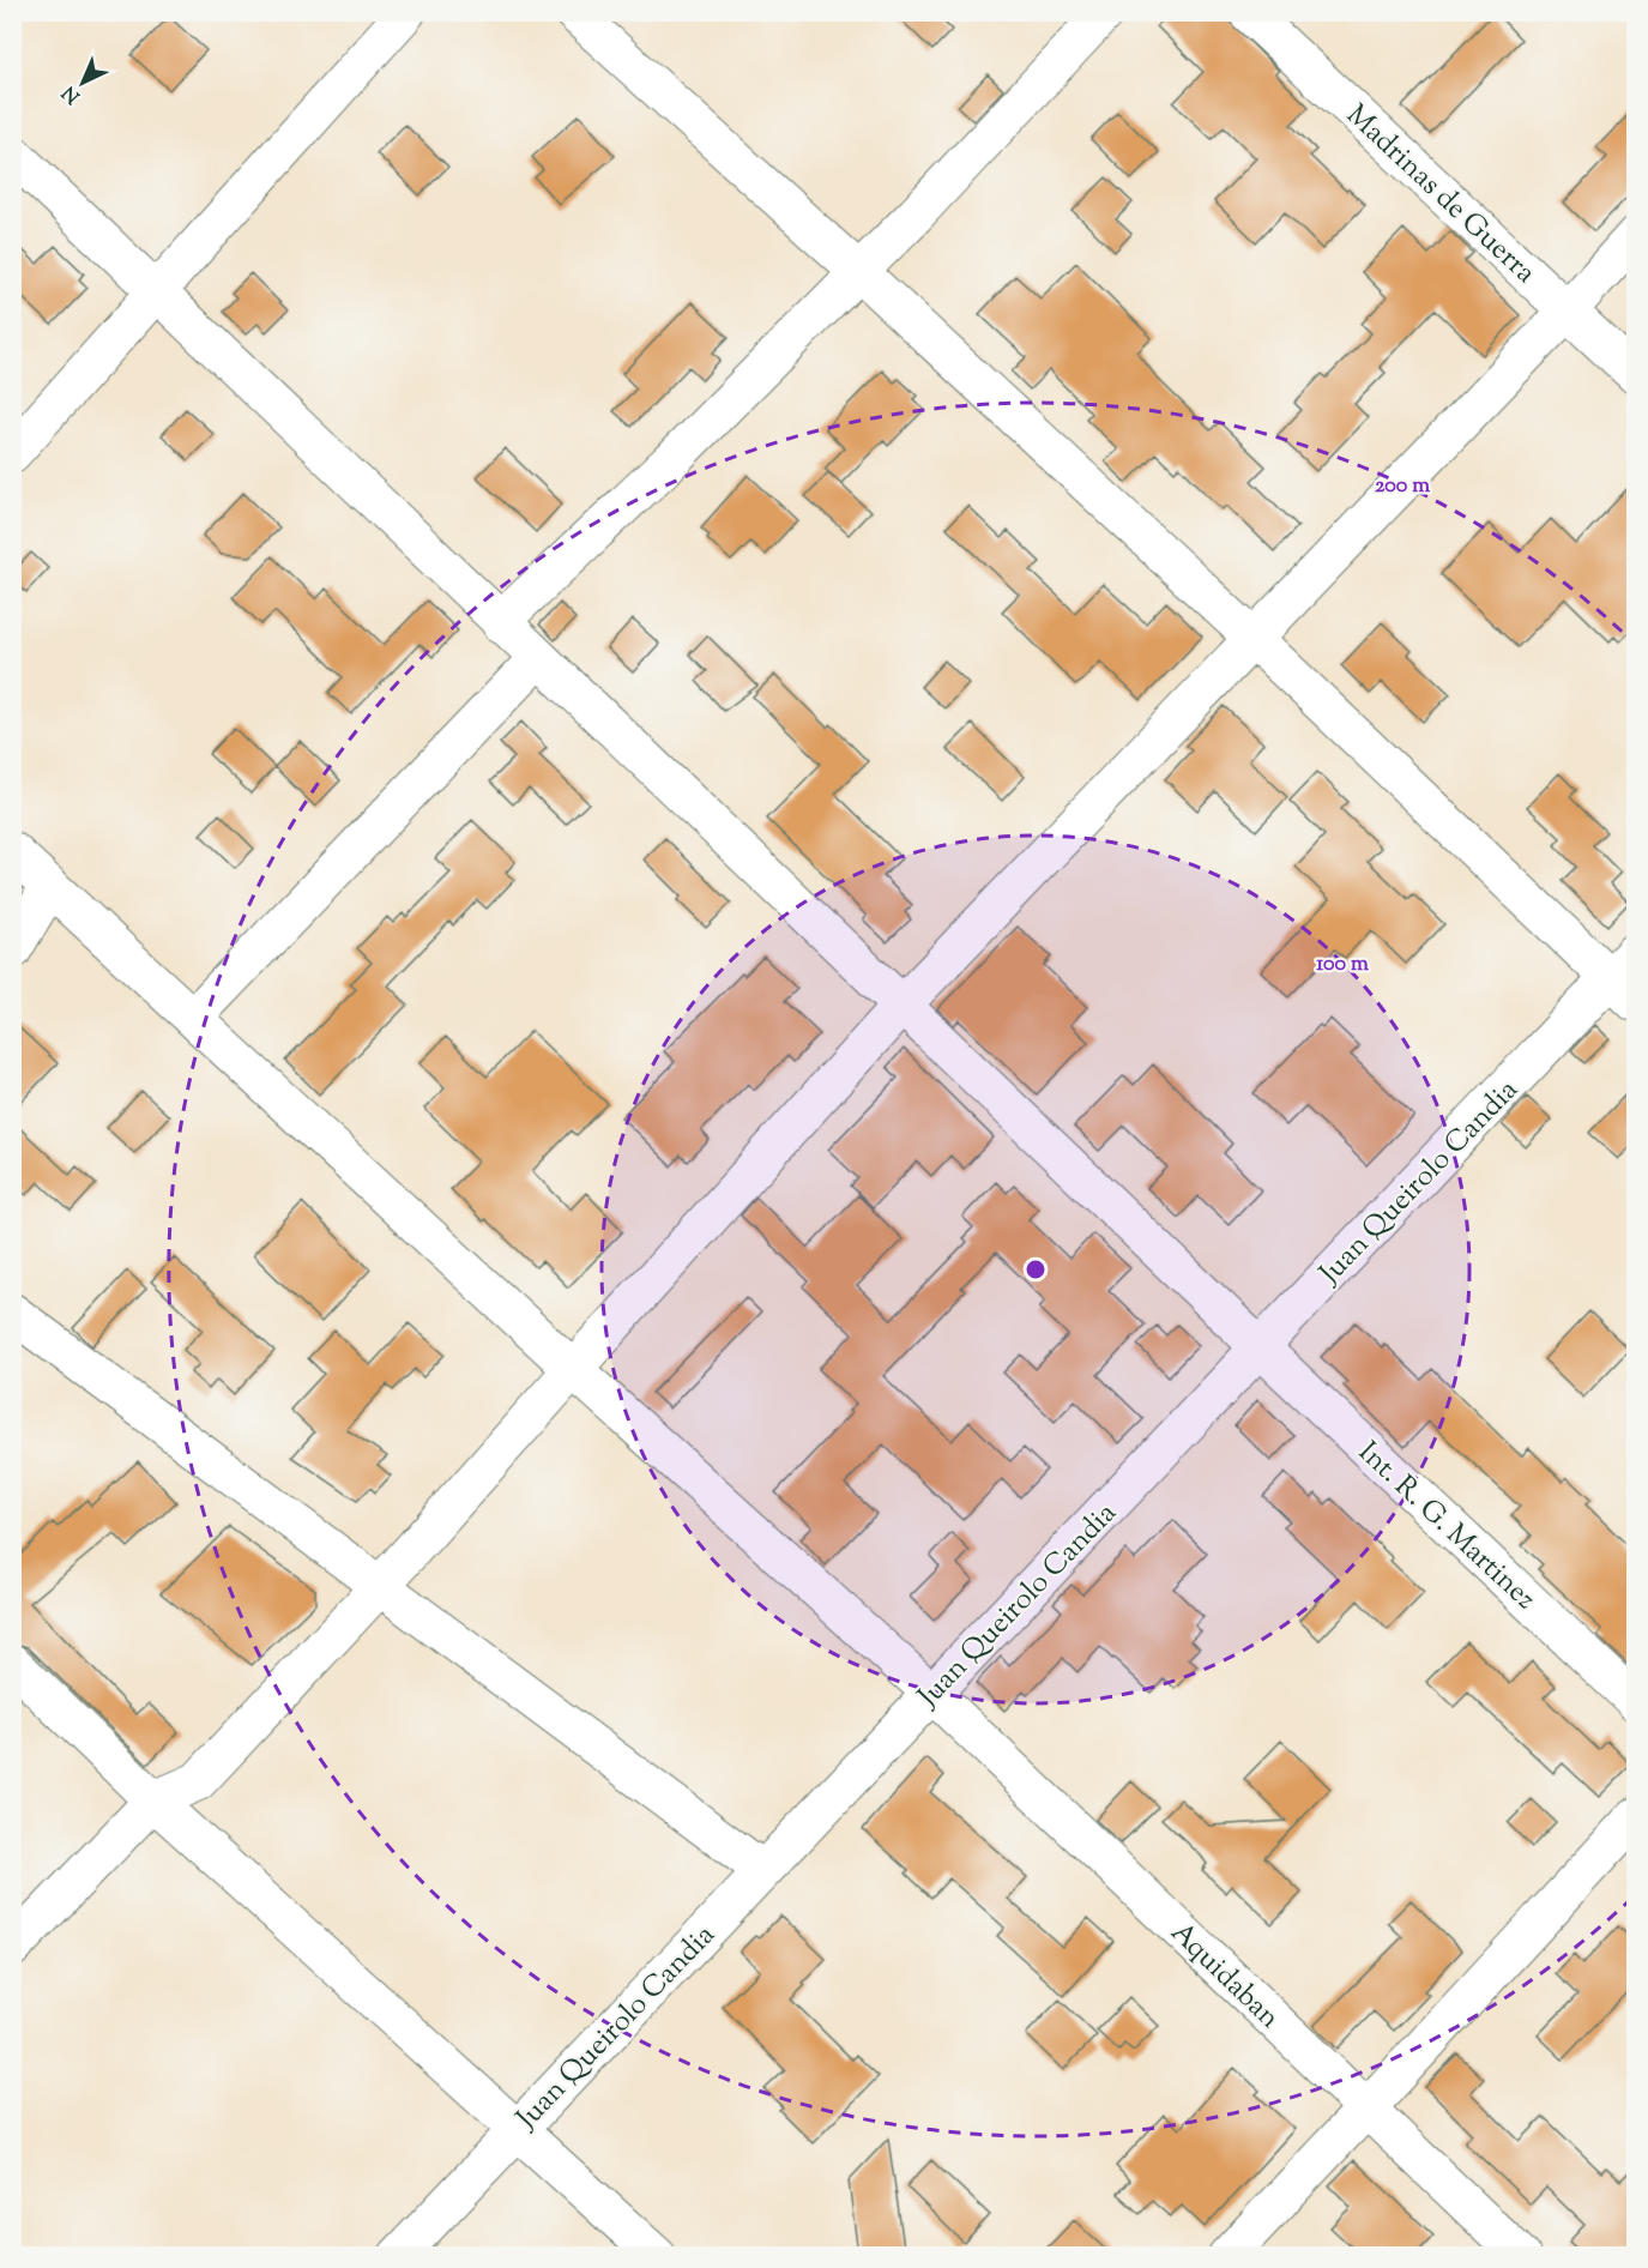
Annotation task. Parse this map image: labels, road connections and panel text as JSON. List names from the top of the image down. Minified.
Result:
{"streets":{"street":["Madrinas de Guerra","Juan Queirolo Candia","Int. R. G. Martinez","Aquidaban"]},"crossings":[["Juan Queirolo Candia","Int. R. G. Martinez"],["Juan Queirolo Candia","Aquidaban"]],"north":"bottom left","rings":["200 m","100 m"]}
